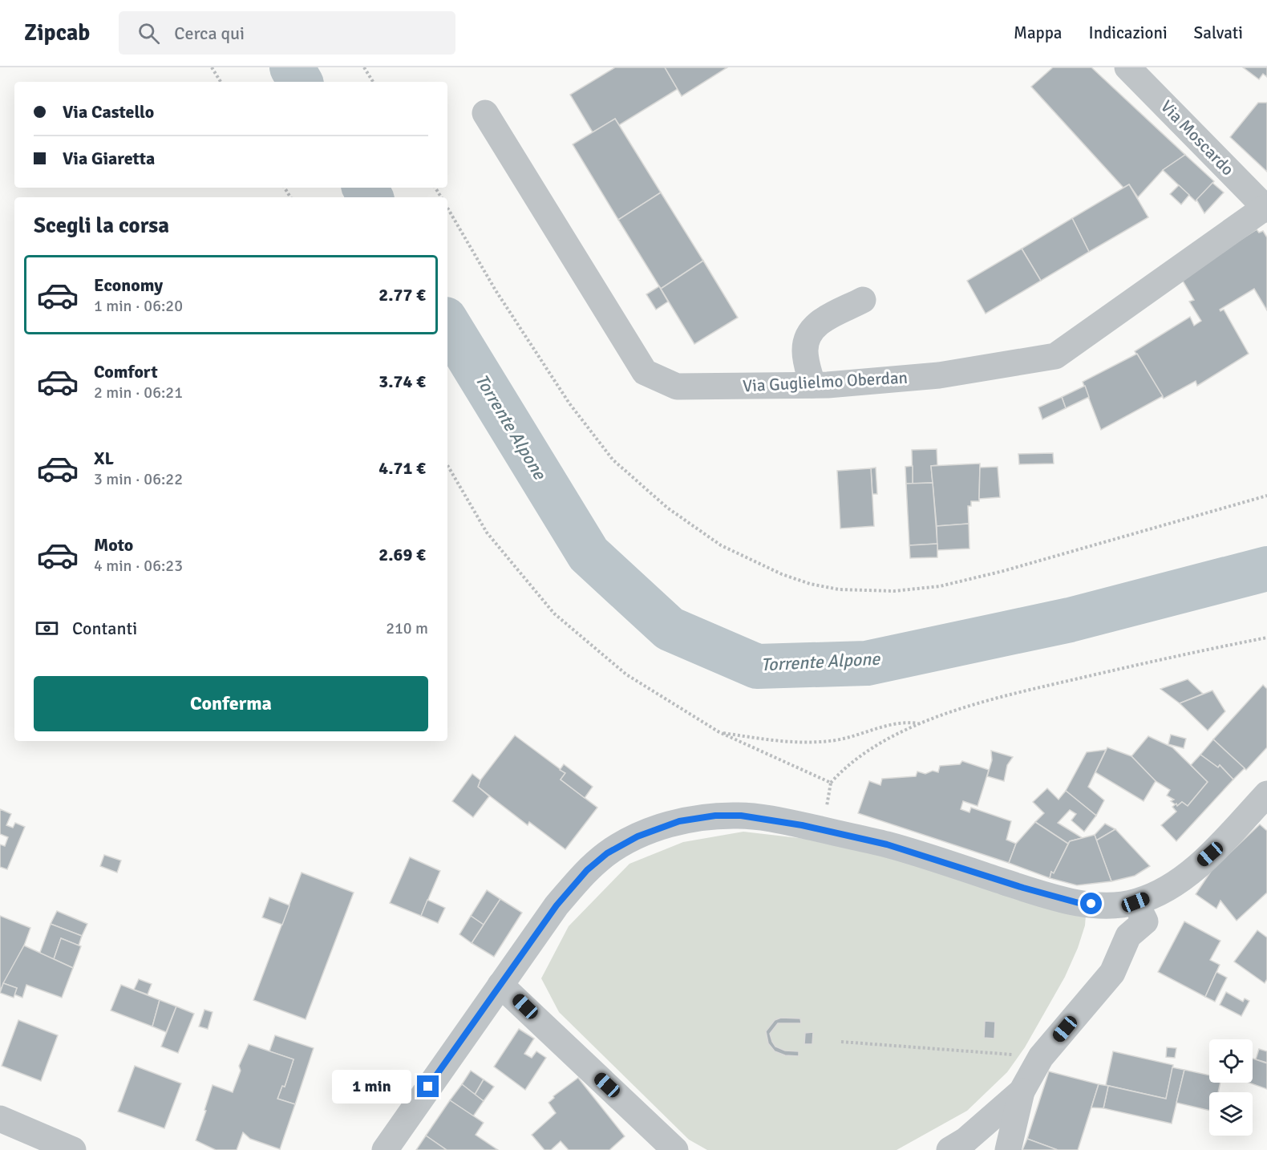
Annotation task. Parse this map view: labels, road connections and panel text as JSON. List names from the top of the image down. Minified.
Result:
{"streets":{"street":["Via Moscardo","Via Guglielmo Oberdan"]},"crossings":[["Via Moscardo","Via Guglielmo Oberdan"]],"water":["Torrente Alpone"],"page":{"header":"Zipcab","search":"Cerca qui","nav":["Mappa","Indicazioni","Salvati"],"banner":["Via Castello","Via Giaretta"],"heading":"Scegli la corsa","list":[{"name":"Economy","note":"1 min · 06:20","value":"2.77 €"},{"name":"Comfort","note":"2 min · 06:21","value":"3.74 €"},{"name":"XL","note":"3 min · 06:22","value":"4.71 €"},{"name":"Moto","note":"4 min · 06:23","value":"2.69 €"}],"pay":["Contanti","210 m"],"buttons":"Conferma","bubble":"1 min"}}
